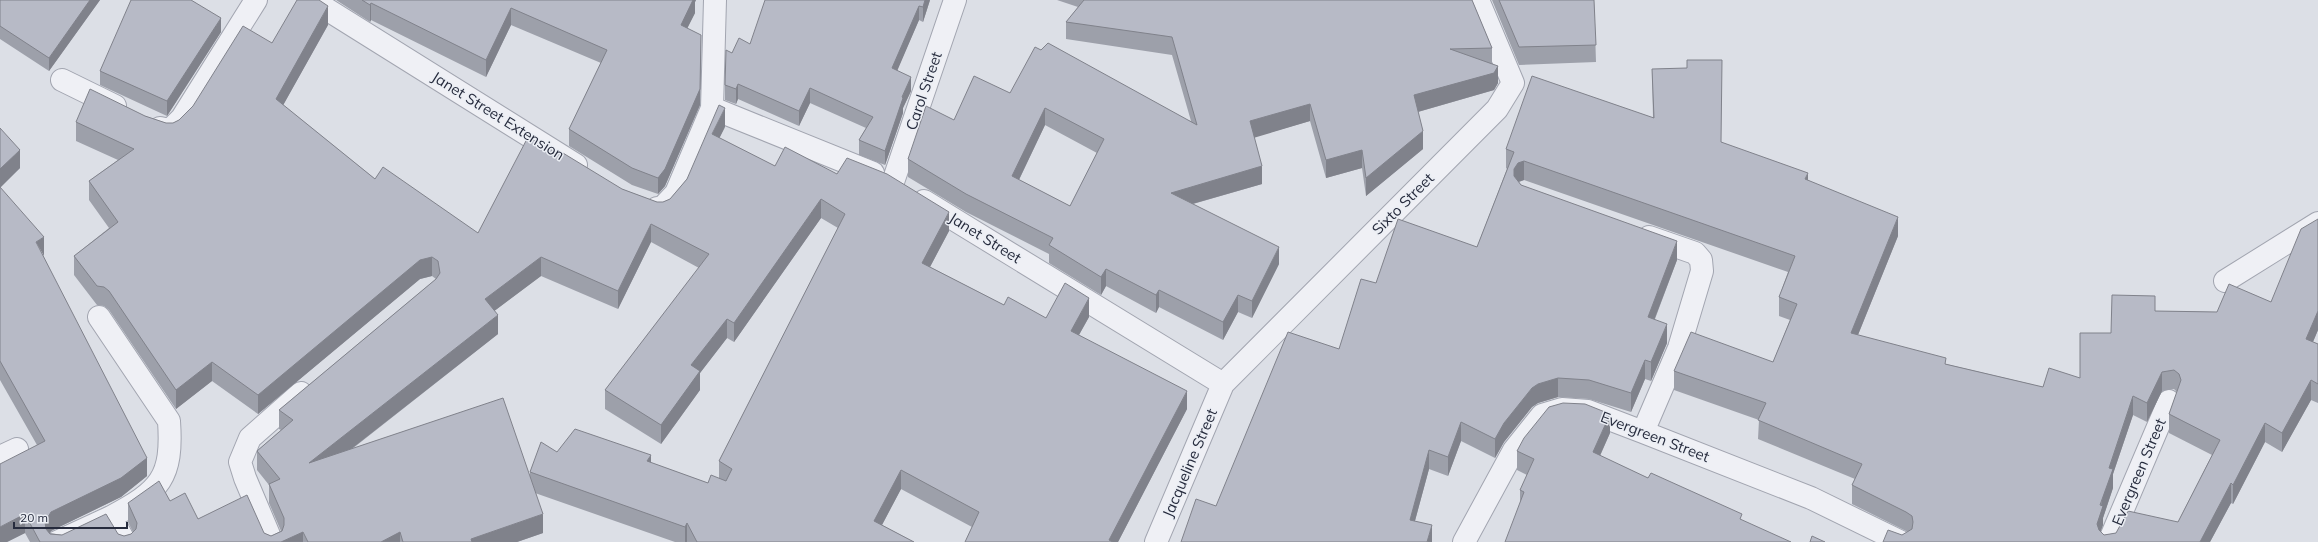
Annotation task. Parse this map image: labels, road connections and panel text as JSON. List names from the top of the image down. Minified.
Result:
{"streets":{"street":["Carol Street","Janet Street Extension","Sixto Street","Janet Street","Evergreen Street","Jacqueline Street"]},"crossings":[["Carol Street","Janet Street"],["Sixto Street","Janet Street"],["Sixto Street","Jacqueline Street"],["Janet Street","Jacqueline Street"]],"scale_bar":"20 m"}
